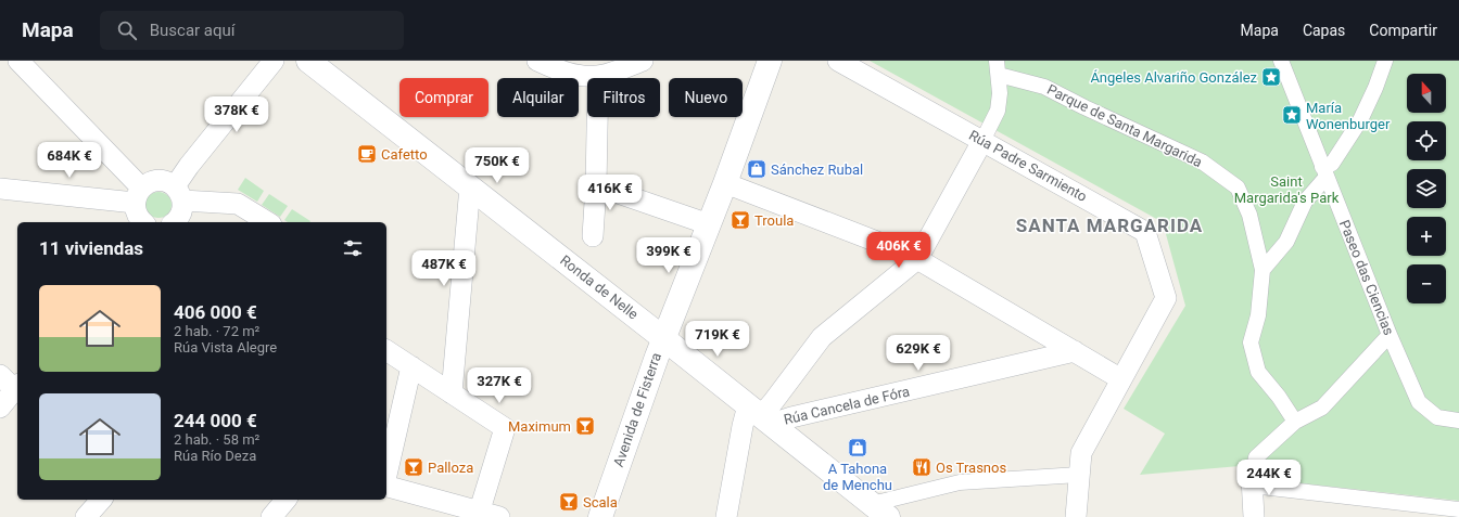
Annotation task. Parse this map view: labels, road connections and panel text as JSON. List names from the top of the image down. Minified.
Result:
{"streets":{"street":["Parque de Santa Margarida","Rúa Padre Sarmiento","Paseo das Ciencias","Ronda de Nelle","Rúa Cancela de Fóra","Avenida de Fisterra"]},"crossings":[["Parque de Santa Margarida","Rúa Padre Sarmiento"],["Ronda de Nelle","Rúa Cancela de Fóra"],["Ronda de Nelle","Avenida de Fisterra"]],"districts":["SANTA MARGARIDA"],"parks":["Saint Margarida's Park"],"places":{"place":["Ángeles Alvariño González","María Wonenburger"],"cafe":["Cafetto"],"shop":["Sánchez Rubal","A Tahona de Menchu"],"bar":["Troula","Maximum","Palloza","Scala"],"restaurant":["Os Trasnos"]},"north":"top","page":{"header":"Mapa","search":"Buscar aquí","nav":["Mapa","Capas","Compartir"],"map_buttons":["+","−"],"chip":["Comprar","Alquilar","Filtros","Nuevo"],"price":["378K €","684K €","750K €","416K €","406K €","399K €","487K €","719K €","629K €","327K €","244K €"],"heading":"11 viviendas","list":[{"name":"406 000 €","note":"2 hab. · 72 m² · Rúa Vista Alegre"},{"name":"244 000 €","note":"2 hab. · 58 m² · Rúa Río Deza"}]}}
